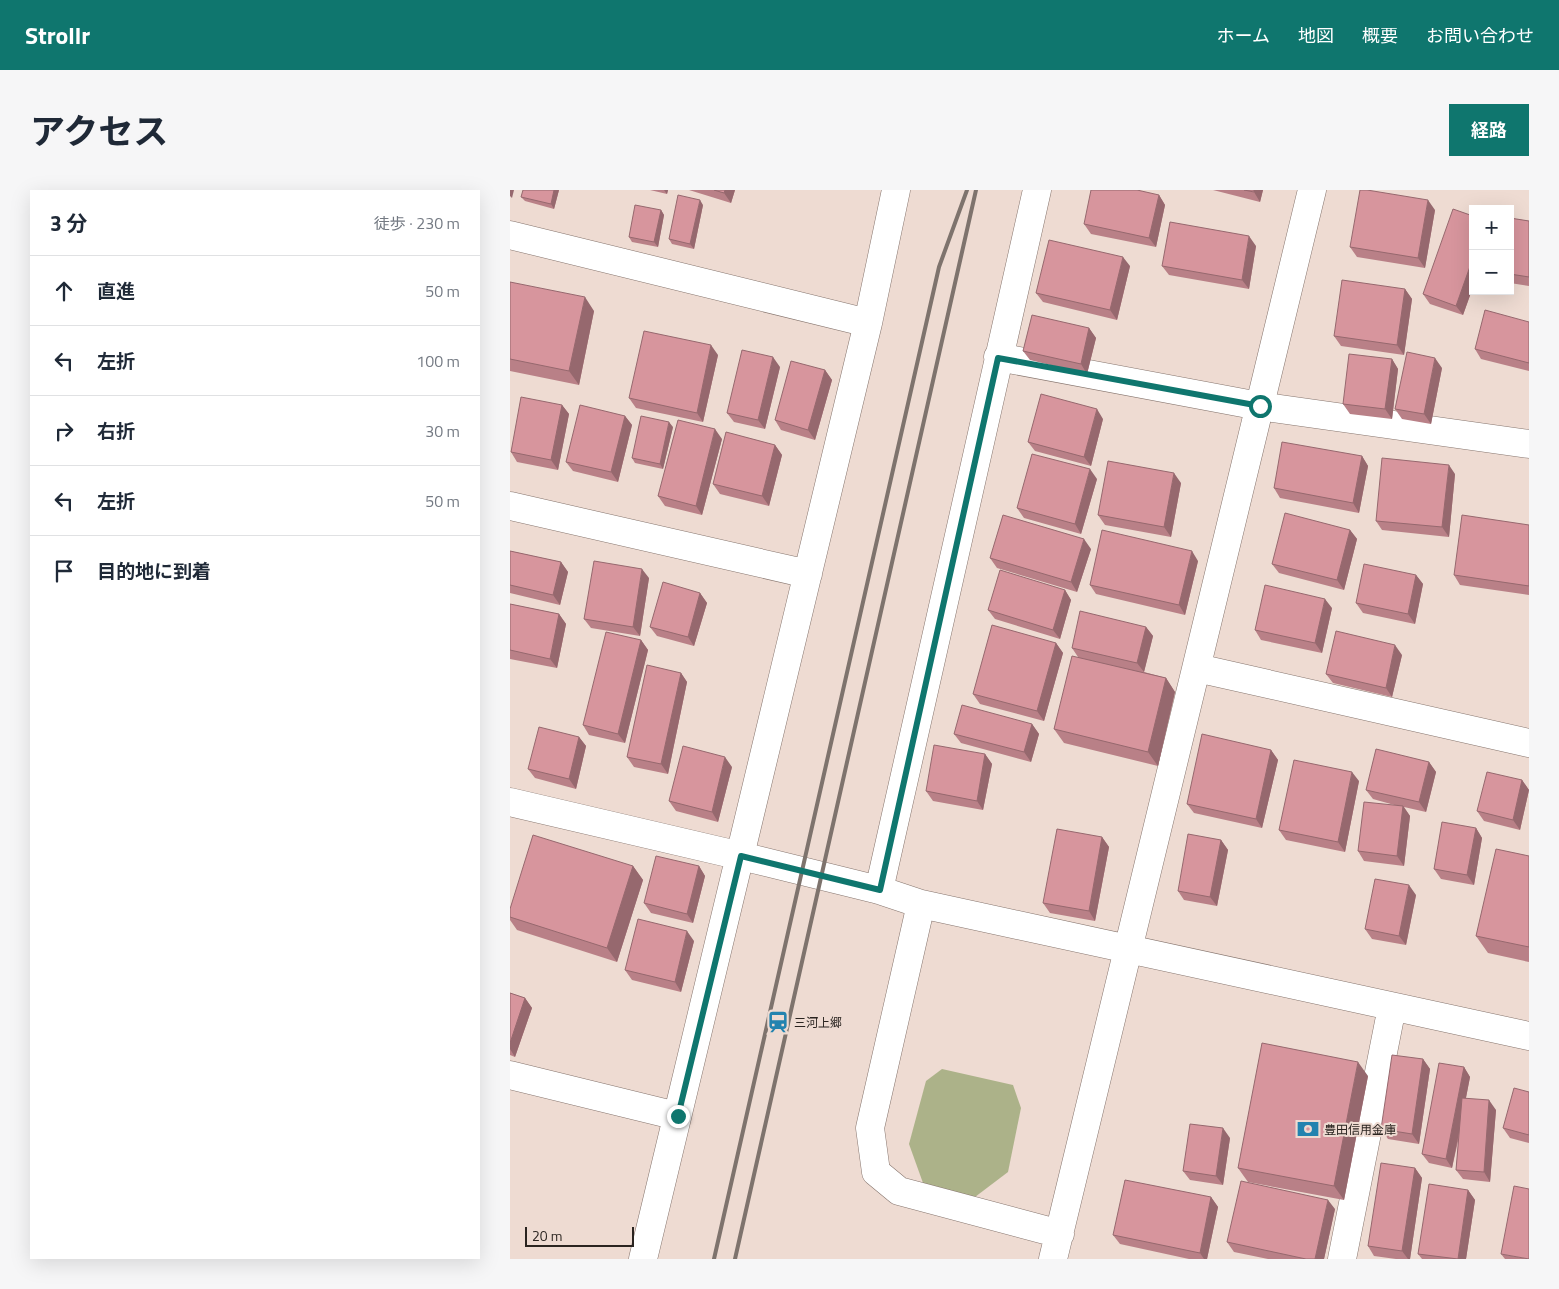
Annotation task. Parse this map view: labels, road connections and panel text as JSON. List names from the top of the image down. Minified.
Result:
{"places":{"station":["三河上郷"],"bank":["豊田信用金庫"]},"scale_bar":"20 m","page":{"header":"Strollr","nav":["ホーム","地図","概要","お問い合わせ"],"title":"アクセス","buttons":"経路","heading":["3 分","徒歩 · 230 m"],"map_buttons":["+","−"],"list":[["直進","50 m"],["左折","100 m"],["右折","30 m"],["左折","50 m"],"目的地に到着"],"scale":"20 m"}}
